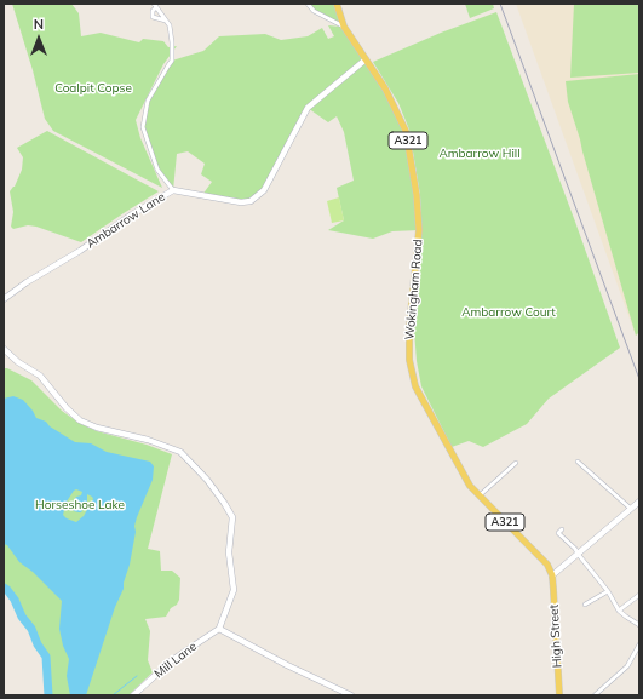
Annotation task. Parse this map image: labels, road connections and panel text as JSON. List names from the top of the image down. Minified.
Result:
{"streets":{"main road":["A321","Wokingham Road","High Street"],"street":["Ambarrow Lane","Mill Lane"]},"crossings":[["Ambarrow Lane","Wokingham Road"],["Wokingham Road","High Street"]],"parks":["Coalpit Copse","Ambarrow Hill","Ambarrow Court","Horseshoe Lake"],"north":"top"}
